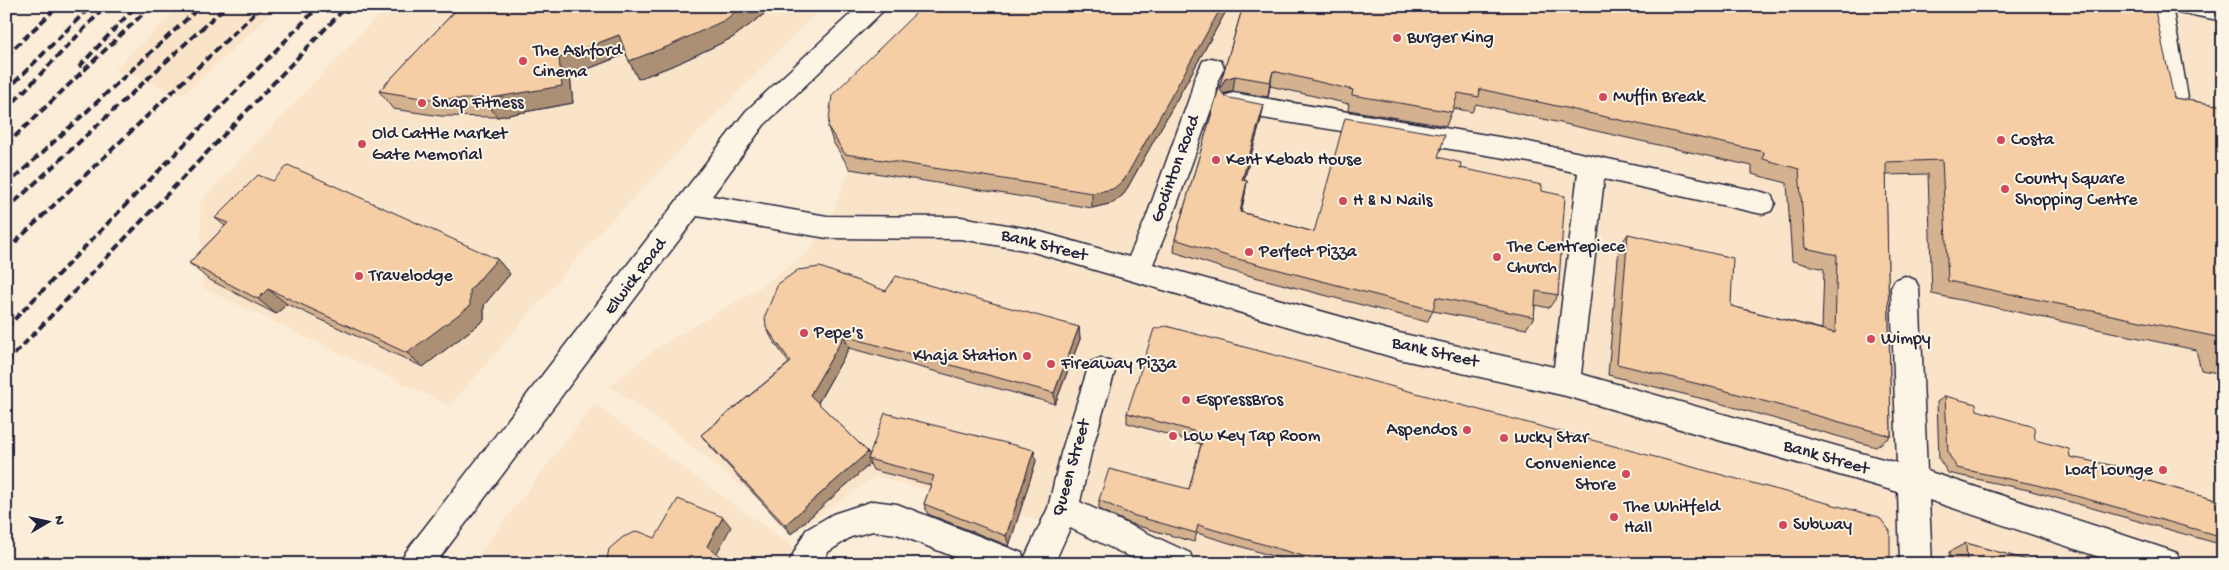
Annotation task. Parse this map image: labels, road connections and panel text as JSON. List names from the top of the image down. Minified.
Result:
{"streets":{"street":["Godinton Road","Bank Street","Elwick Road","Queen Street"]},"crossings":[["Godinton Road","Bank Street"],["Bank Street","Elwick Road"]],"places":["Burger King","The Ashford Cinema","Muffin Break","Snap Fitness","Costa","Old Cattle Market Gate Memorial","Kent Kebab House","County Square Shopping Centre","H & N Nails","Perfect Pizza","The Centrepiece Church","Travelodge","Pepe's","Wimpy","Khaja Station","Fireaway Pizza","EspressBros","Aspendos","Low Key Tap Room","Lucky Star","Loaf Lounge","Convenience Store","The Whitfeld Hall","Subway"],"north":"right"}
